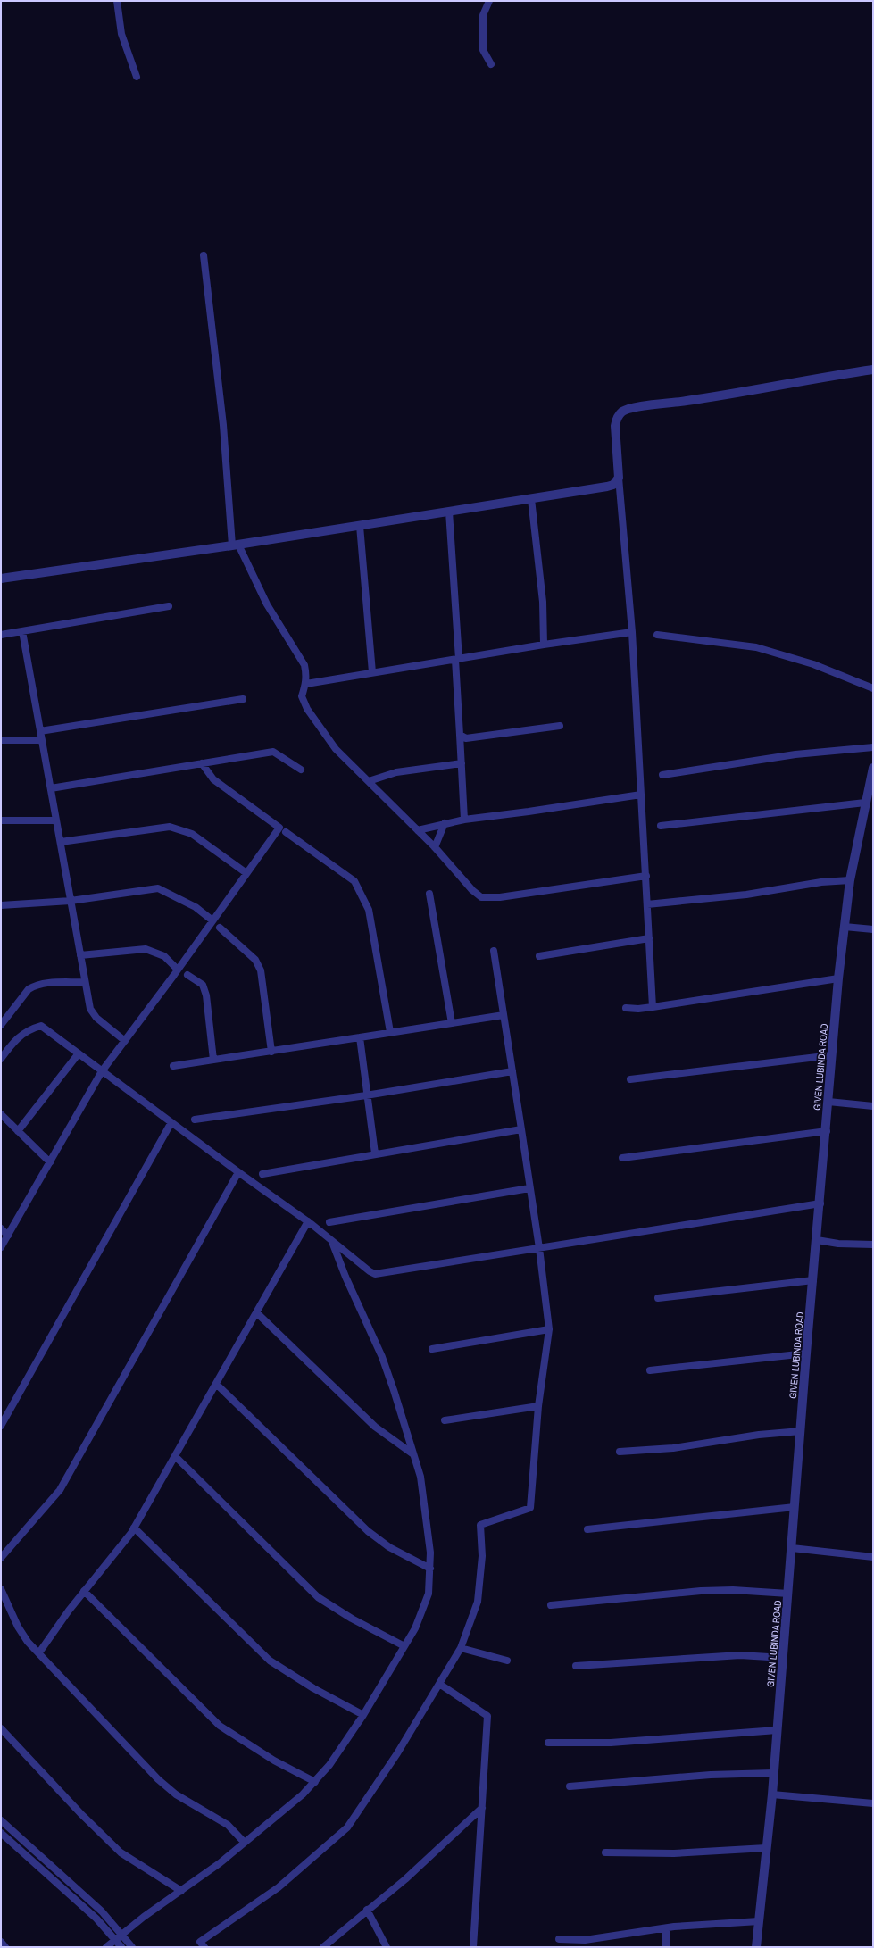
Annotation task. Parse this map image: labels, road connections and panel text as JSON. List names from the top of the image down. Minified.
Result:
{"streets":{"street":["GIVEN LUBINDA ROAD"]}}
